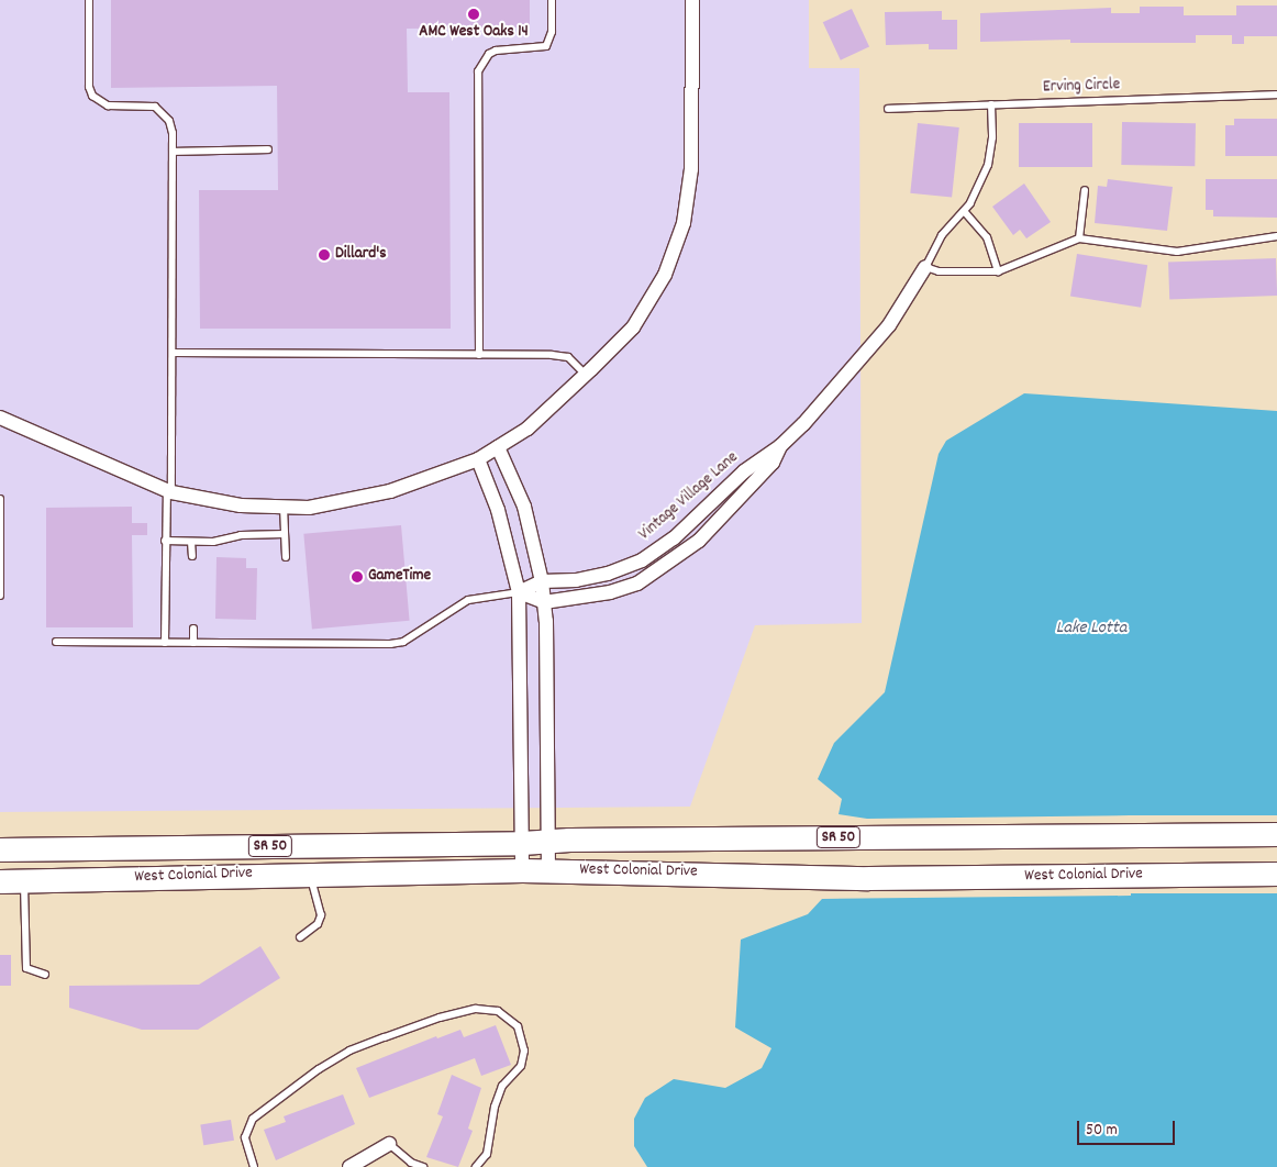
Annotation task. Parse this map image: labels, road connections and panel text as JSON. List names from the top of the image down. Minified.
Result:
{"streets":{"highway":["SR 50","West Colonial Drive"],"street":["Vintage Village Lane"],"lane":["Erving Circle"]},"crossings":[["Erving Circle","Vintage Village Lane"]],"water":["Lake Lotta"],"places":["AMC West Oaks 14","Dillard's","GameTime"],"scale_bar":"50 m"}
